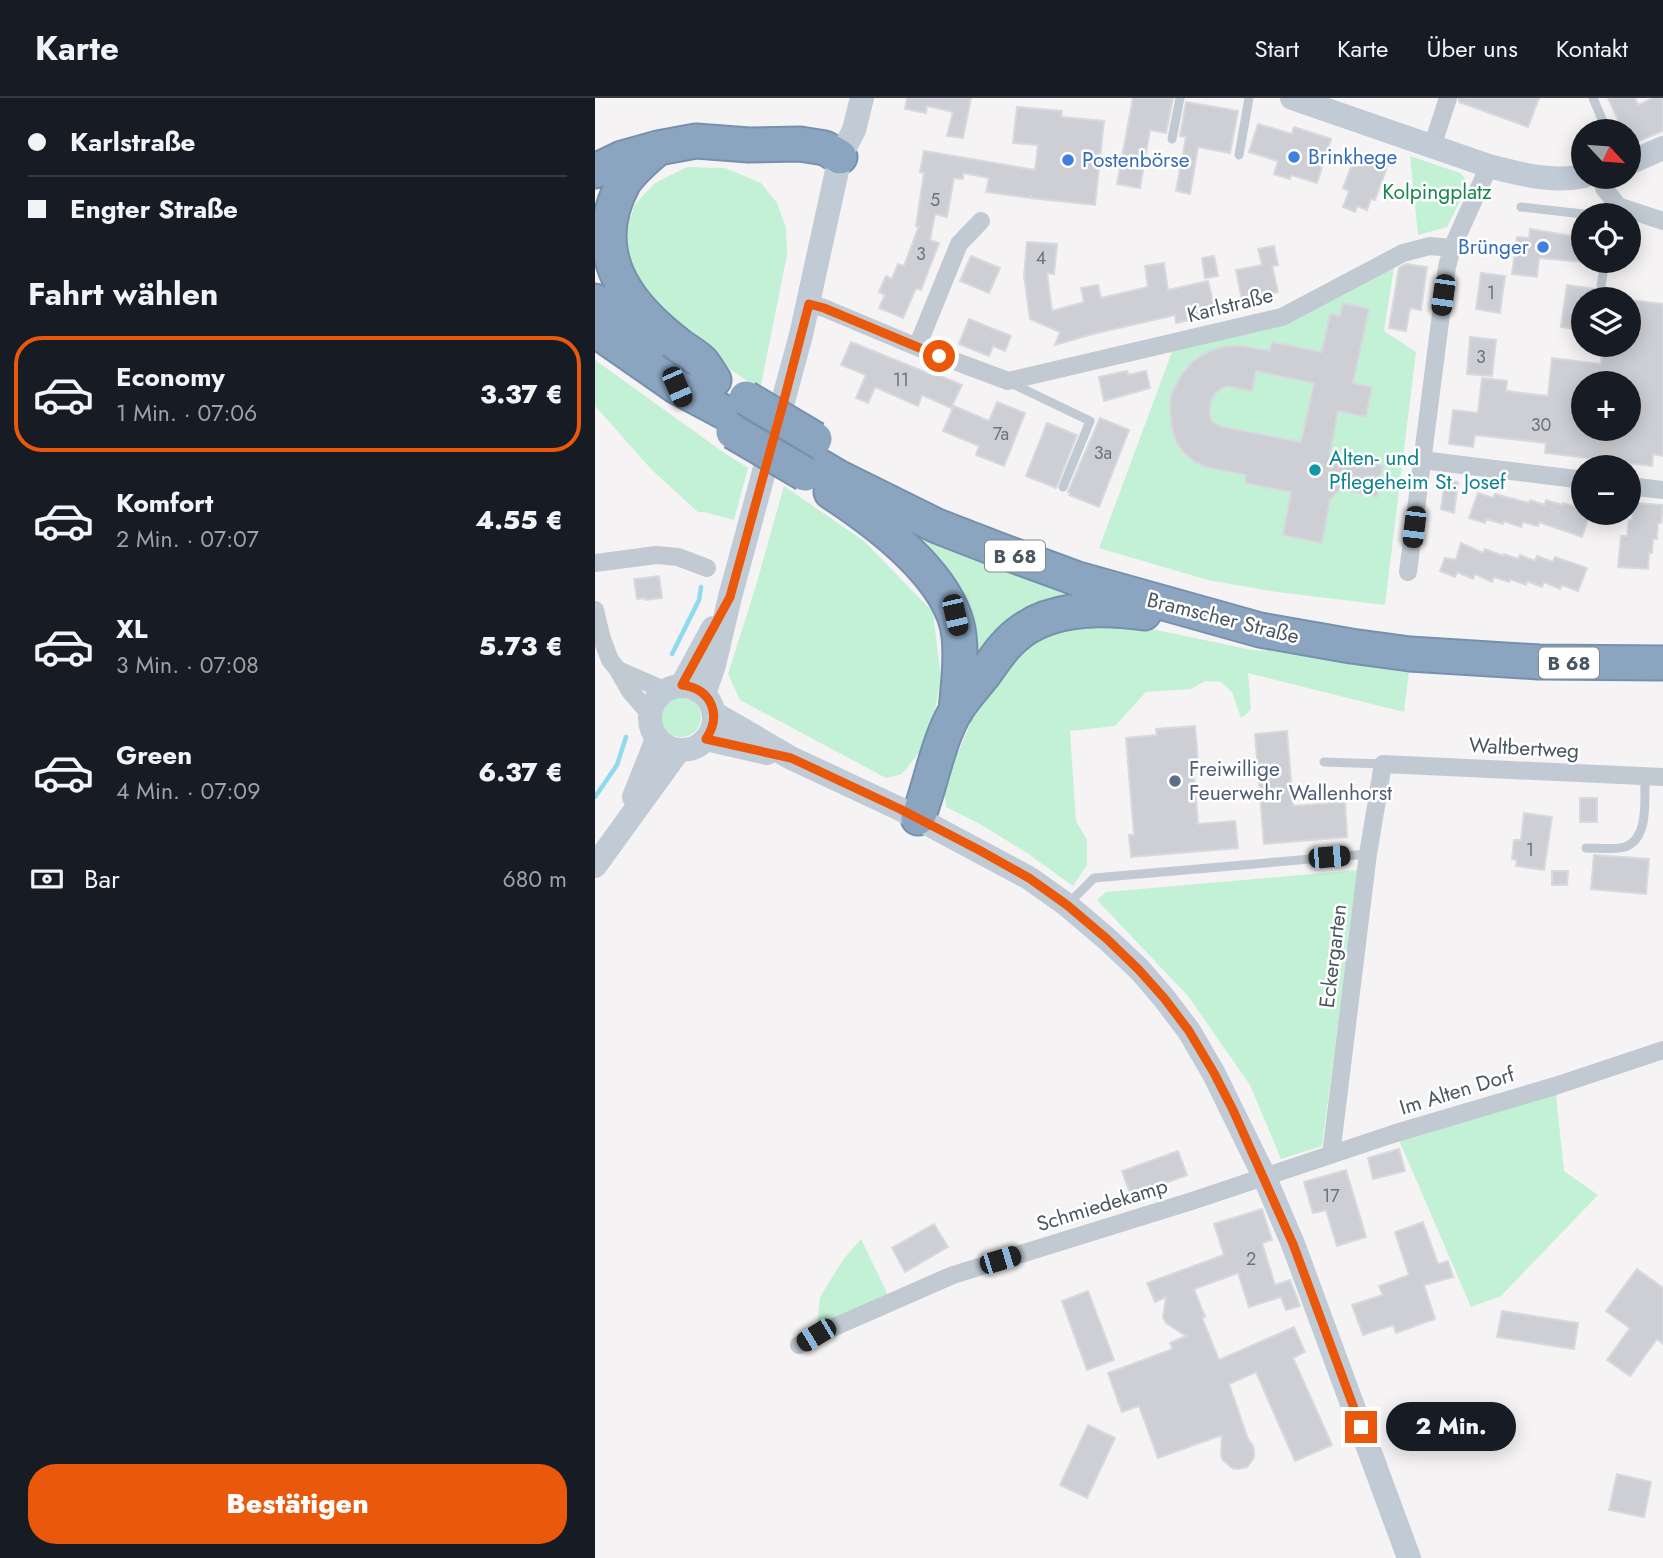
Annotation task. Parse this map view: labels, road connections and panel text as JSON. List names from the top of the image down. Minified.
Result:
{"streets":{"highway":["B 68","Bramscher Straße"],"street":["Karlstraße","Waltbertweg","Eckergarten","Im Alten Dorf","Schmiedekamp"]},"crossings":[["Waltbertweg","Eckergarten"],["Eckergarten","Im Alten Dorf"],["Im Alten Dorf","Schmiedekamp"]],"parks":["Kolpingplatz"],"places":["Brinkhege","Postenbörse","Brünger","Alten- und Pflegeheim St. Josef","Freiwillige Feuerwehr Wallenhorst"],"house_numbers":["5","3","4","1","3","11","30","7a","3a","1","17","2"],"north":"bottom right","page":{"header":"Karte","nav":["Start","Karte","Über uns","Kontakt"],"banner":["Karlstraße","Engter Straße"],"map_buttons":["+","−"],"heading":"Fahrt wählen","list":[{"name":"Economy","note":"1 Min. · 07:06","value":"3.37 €"},{"name":"Komfort","note":"2 Min. · 07:07","value":"4.55 €"},{"name":"XL","note":"3 Min. · 07:08","value":"5.73 €"},{"name":"Green","note":"4 Min. · 07:09","value":"6.37 €"}],"pay":["Bar","680 m"],"bubble":"2 Min.","buttons":"Bestätigen"}}
